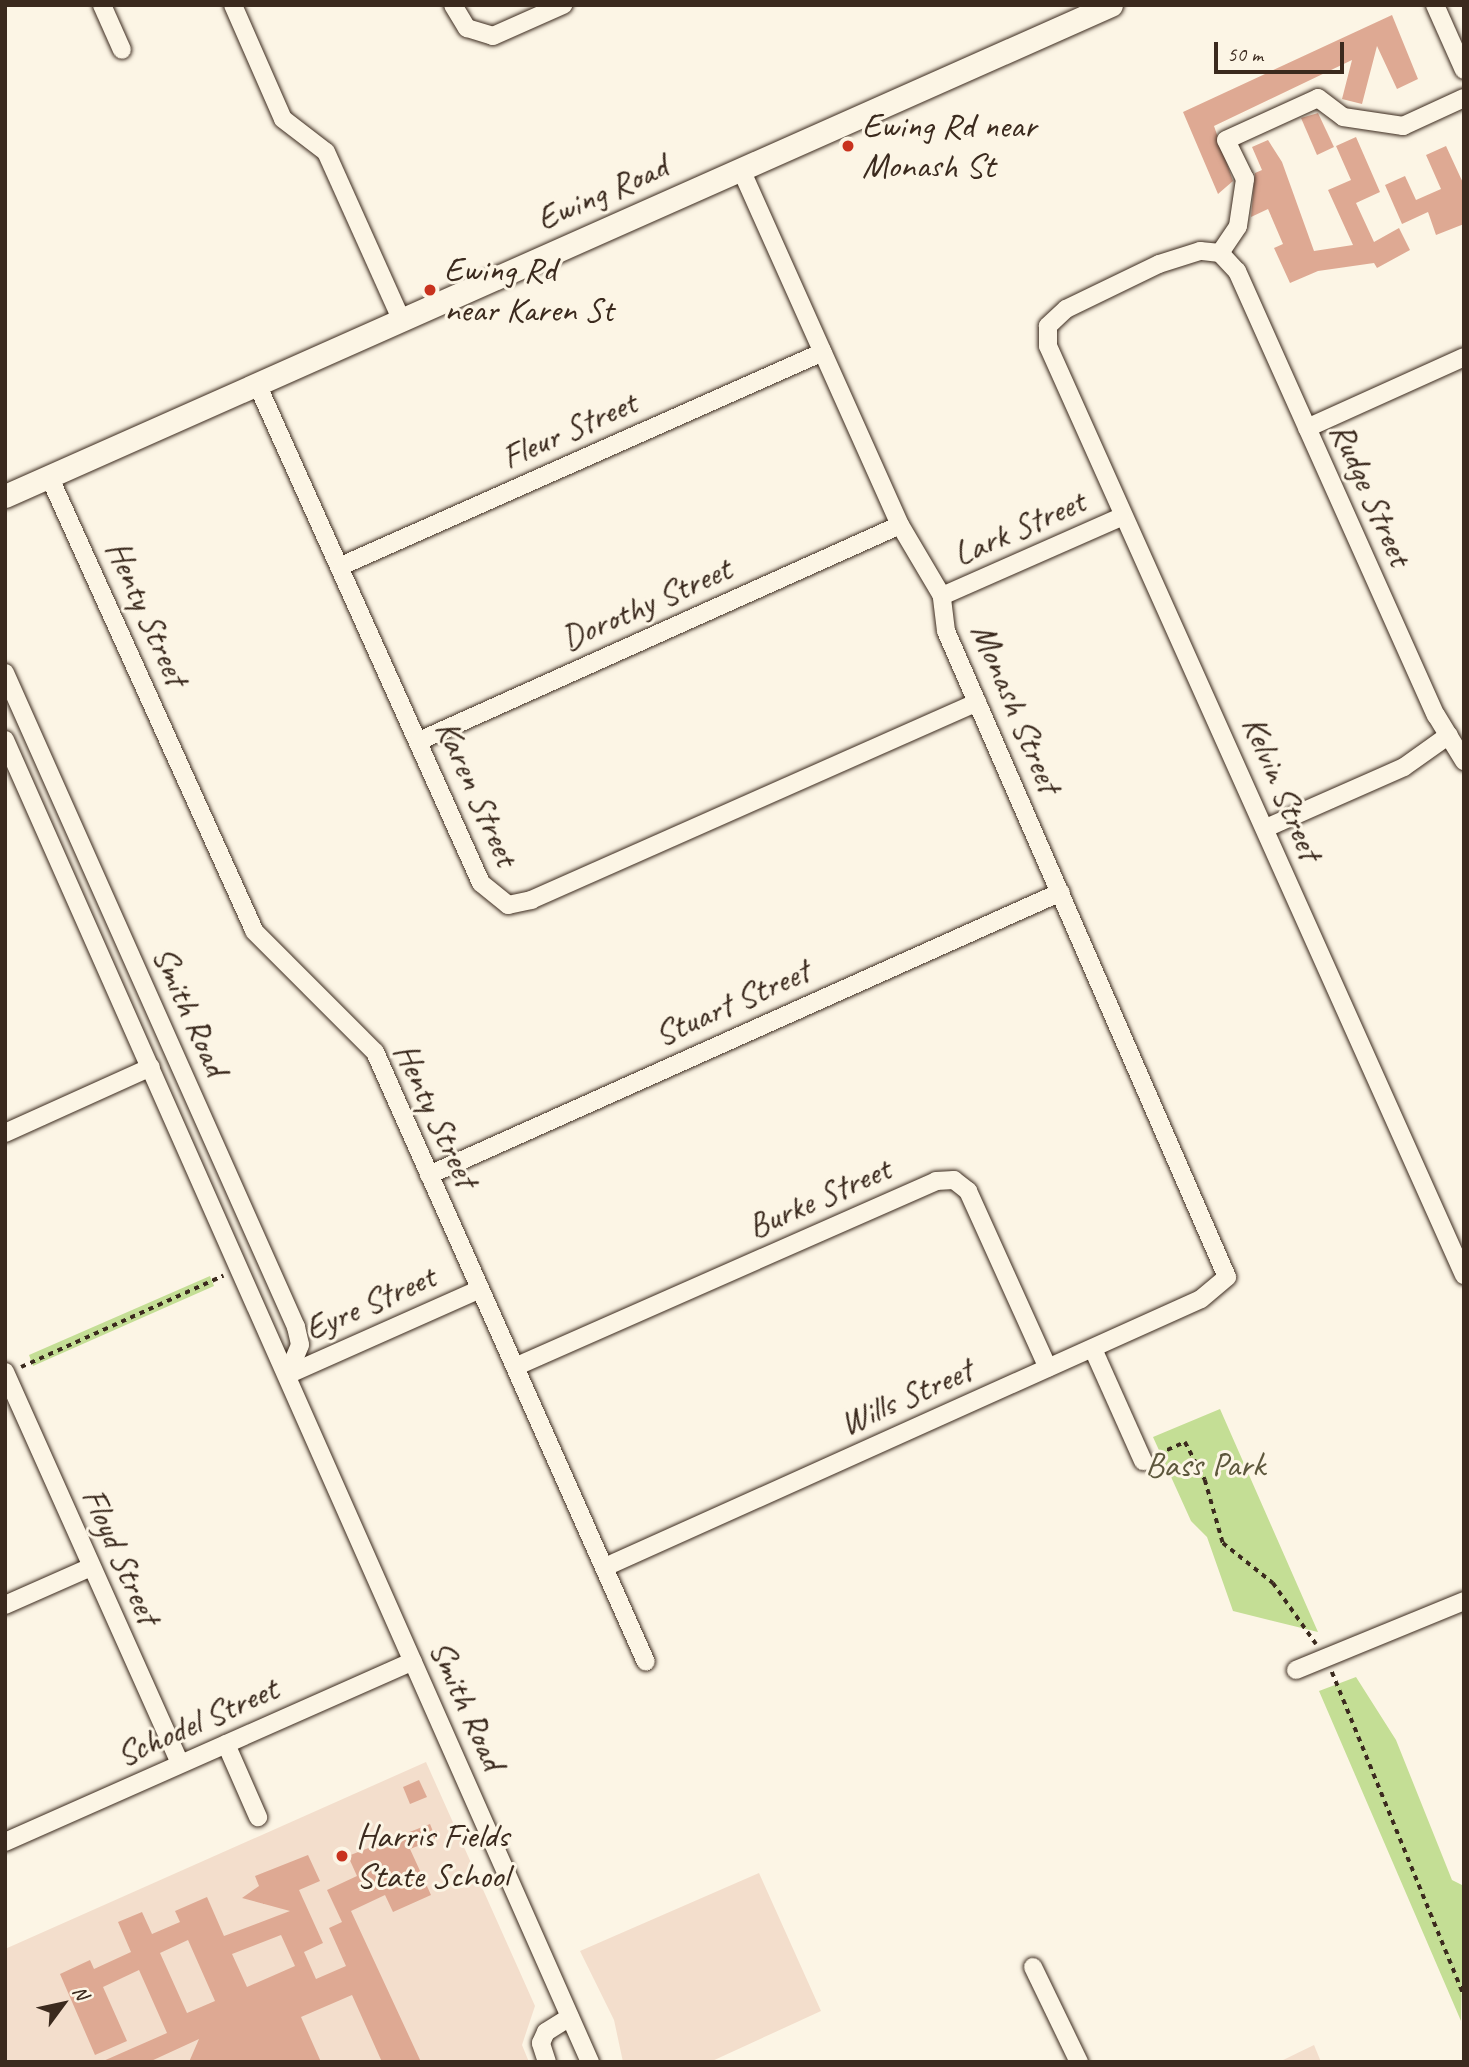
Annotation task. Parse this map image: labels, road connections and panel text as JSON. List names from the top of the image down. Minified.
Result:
{"streets":{"main road":["Ewing Road"],"street":["Fleur Street","Rudge Street","Lark Street","Dorothy Street","Henty Street","Monash Street","Kelvin Street","Karen Street","Stuart Street","Smith Road","Burke Street","Eyre Street","Wills Street","Floyd Street","Schodel Street"]},"crossings":[["Ewing Road","Henty Street"],["Ewing Road","Monash Street"],["Ewing Road","Karen Street"],["Fleur Street","Monash Street"],["Fleur Street","Karen Street"],["Rudge Street","Kelvin Street"],["Lark Street","Monash Street"],["Lark Street","Kelvin Street"],["Dorothy Street","Monash Street"],["Dorothy Street","Karen Street"],["Henty Street","Stuart Street"],["Henty Street","Burke Street"],["Henty Street","Eyre Street"],["Henty Street","Wills Street"],["Monash Street","Karen Street"],["Monash Street","Stuart Street"],["Monash Street","Wills Street"],["Smith Road","Eyre Street"],["Smith Road","Schodel Street"],["Burke Street","Wills Street"],["Floyd Street","Schodel Street"]],"parks":["Bass Park"],"places":["Ewing Rd near Monash St","Ewing Rd near Karen St","Harris Fields State School"],"scale_bar":"50 m","north":"top right"}
